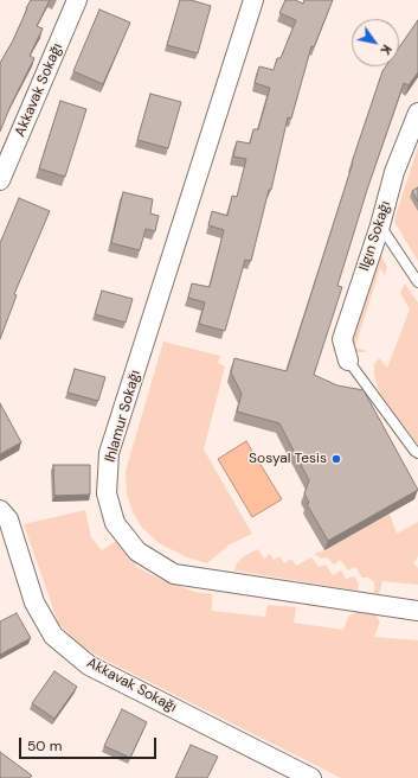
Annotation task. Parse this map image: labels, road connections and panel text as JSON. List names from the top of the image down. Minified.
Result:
{"streets":{"street":["Akkavak Sokağı","Ilgın Sokağı","Ihlamur Sokağı"]},"places":["Sosyal Tesis"],"scale_bar":"50 m","north":"bottom right"}
